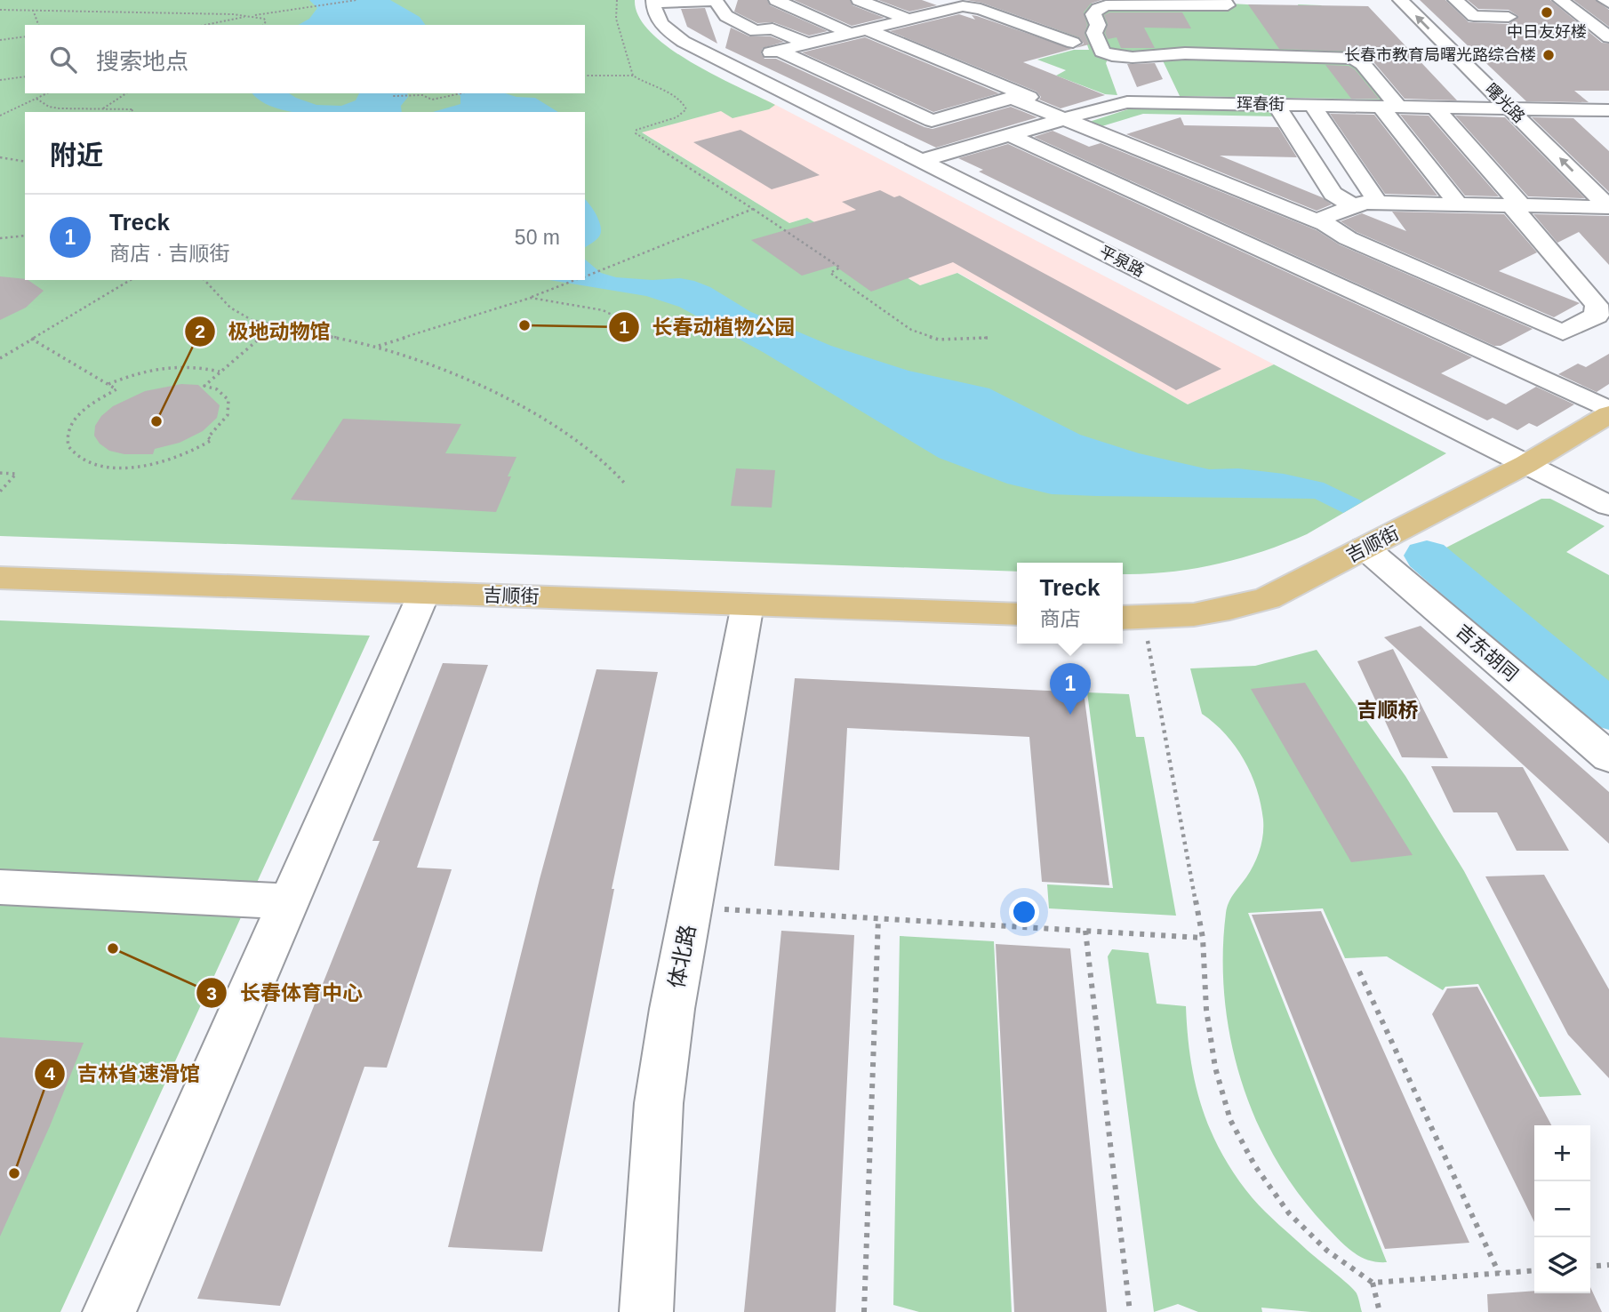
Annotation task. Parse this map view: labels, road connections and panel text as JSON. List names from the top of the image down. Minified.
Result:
{"streets":{"main road":["吉顺街"],"street":["曙光路","珲春街","平泉路","吉东胡同","体北路"]},"crossings":[["曙光路","珲春街"],["珲春街","平泉路"],["平泉路","吉顺街"],["吉顺街","吉东胡同"],["吉顺街","体北路"]],"districts":["吉顺桥"],"places":["中日友好楼","长春市教育局曙光路综合楼","长春动植物公园","极地动物馆","长春体育中心","吉林省速滑馆"],"page":{"search":"搜索地点","heading":"附近","list":[{"mark":"1","name":"Treck","note":"商店 · 吉顺街","value":"50 m"}],"popup":["Treck","商店"],"pins":"1","map_buttons":["+","−"]}}
